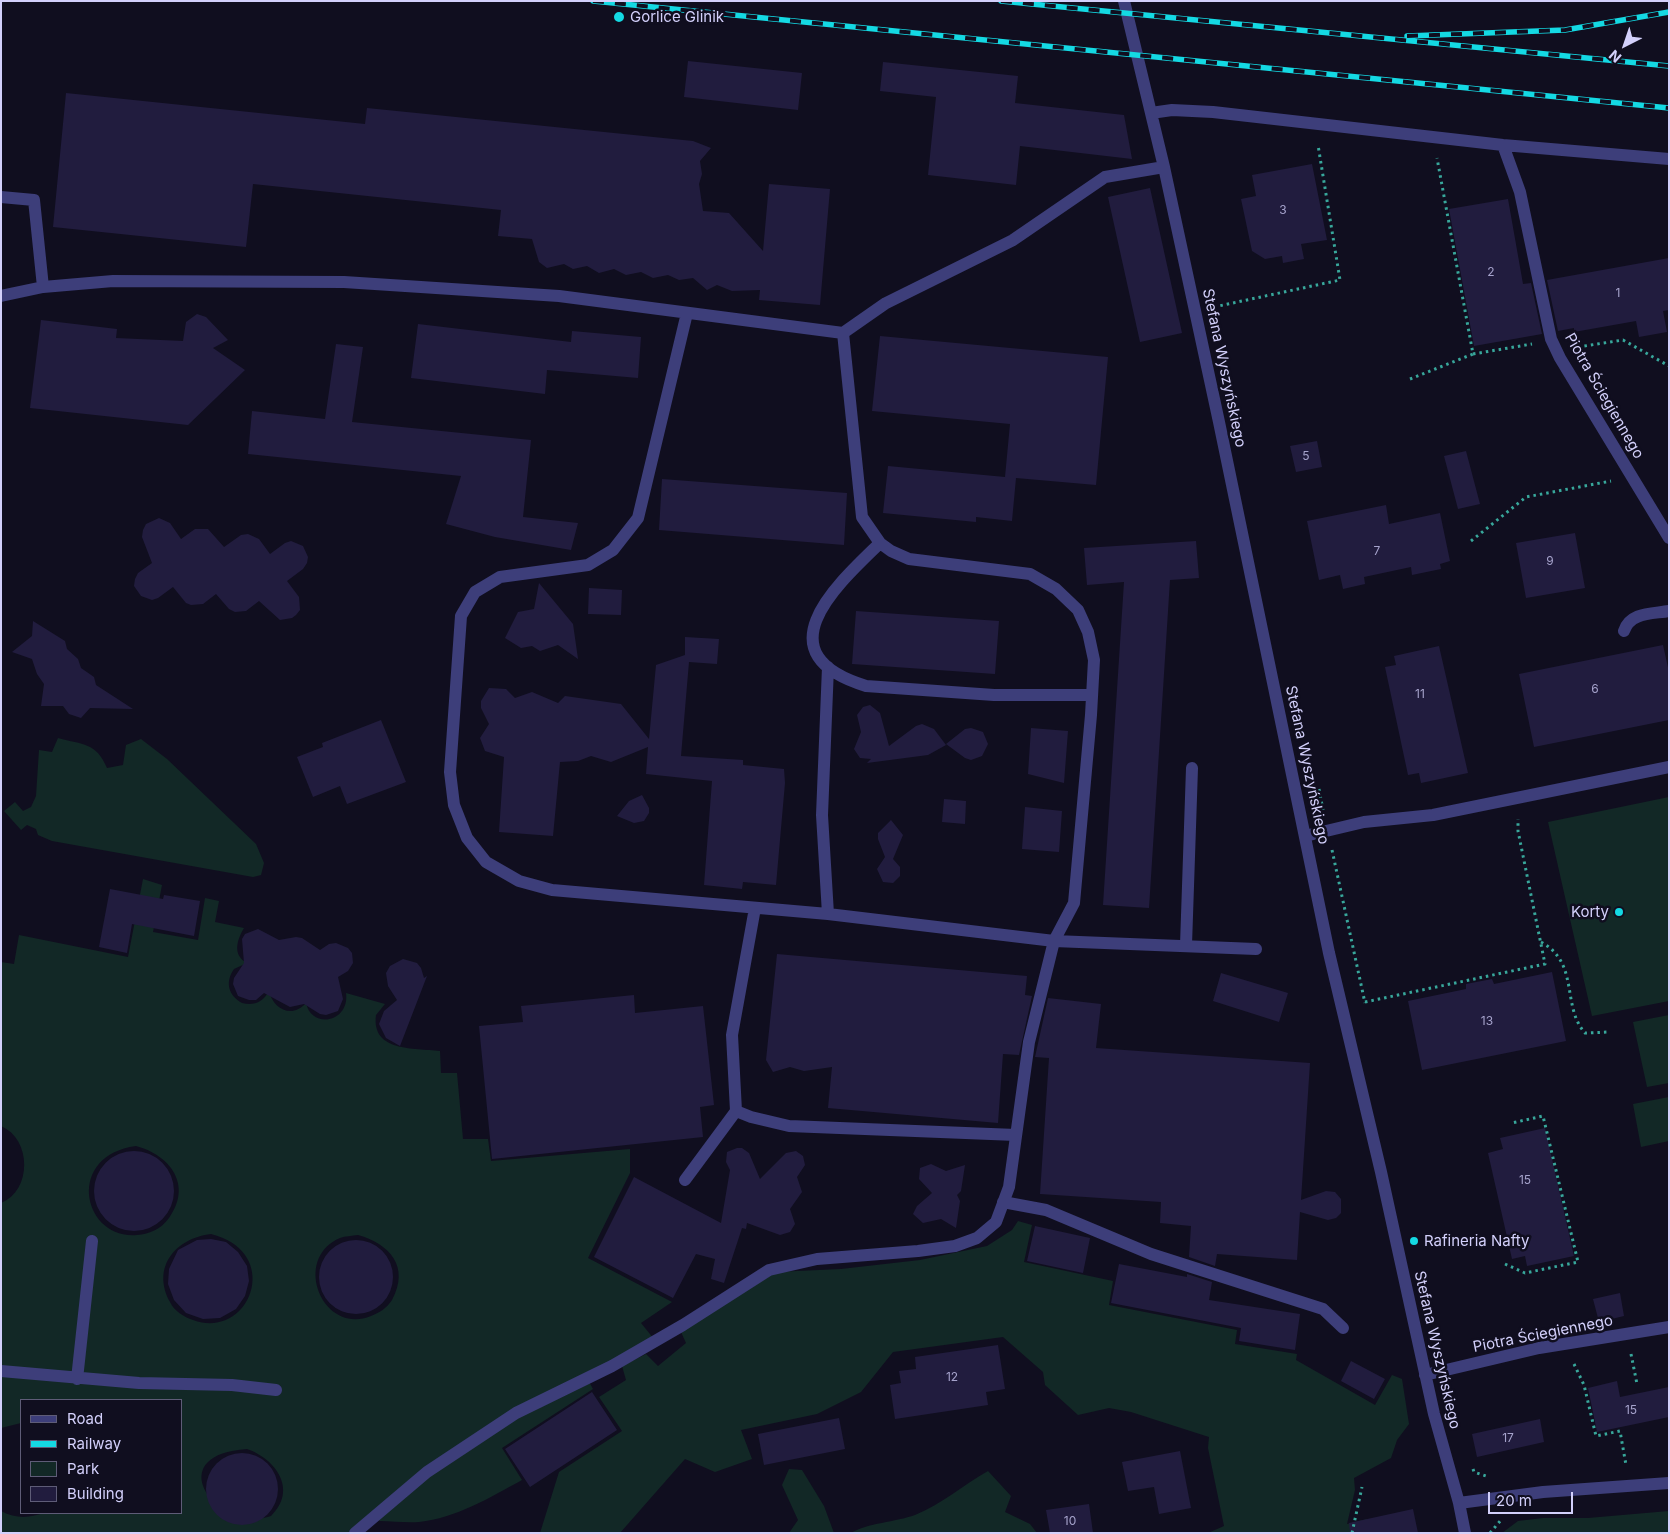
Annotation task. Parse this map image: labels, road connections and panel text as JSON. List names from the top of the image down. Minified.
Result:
{"streets":{"street":["Stefana Wyszyńskiego","Piotra Ściegiennego"]},"crossings":[["Stefana Wyszyńskiego","Piotra Ściegiennego"]],"places":["Gorlice Glinik","Korty","Rafineria Nafty"],"house_numbers":["3","2","1","5","7","9","6","11","13","15","12","15","17","10"],"legend":["Road","Railway","Park","Building"],"scale_bar":"20 m","north":"bottom left"}
